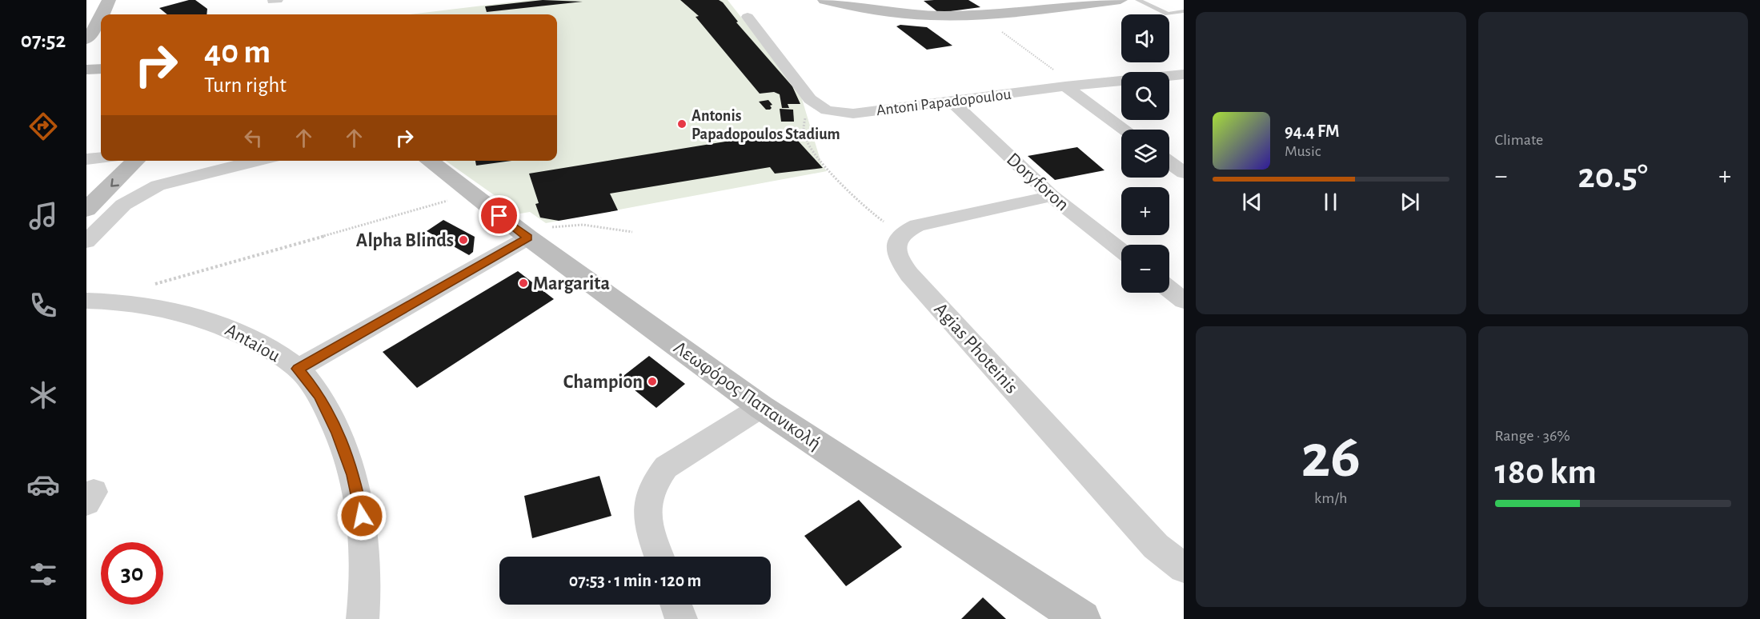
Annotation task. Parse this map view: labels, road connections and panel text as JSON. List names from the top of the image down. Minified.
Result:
{"streets":{"street":["Antoni Papadopoulou","Doryforon","Antaiou","Agias Photeinis","Λεωφόρος Παπανικολή"]},"crossings":[["Antoni Papadopoulou","Doryforon"]],"places":["Antonis Papadopoulos Stadium","Alpha Blinds","Margarita","Champion"],"page":{"tabs":"07:52","tile":["Climate",["26","km/h"],["Range · 36%","180 km"]],"map_buttons":["+","−"],"turn":["40 m","Turn right"],"song":["94.4 FM","Music"],"heat":["−","20.5°","+"],"limit":"30","trip":"07:53 · 1 min · 120 m"}}
